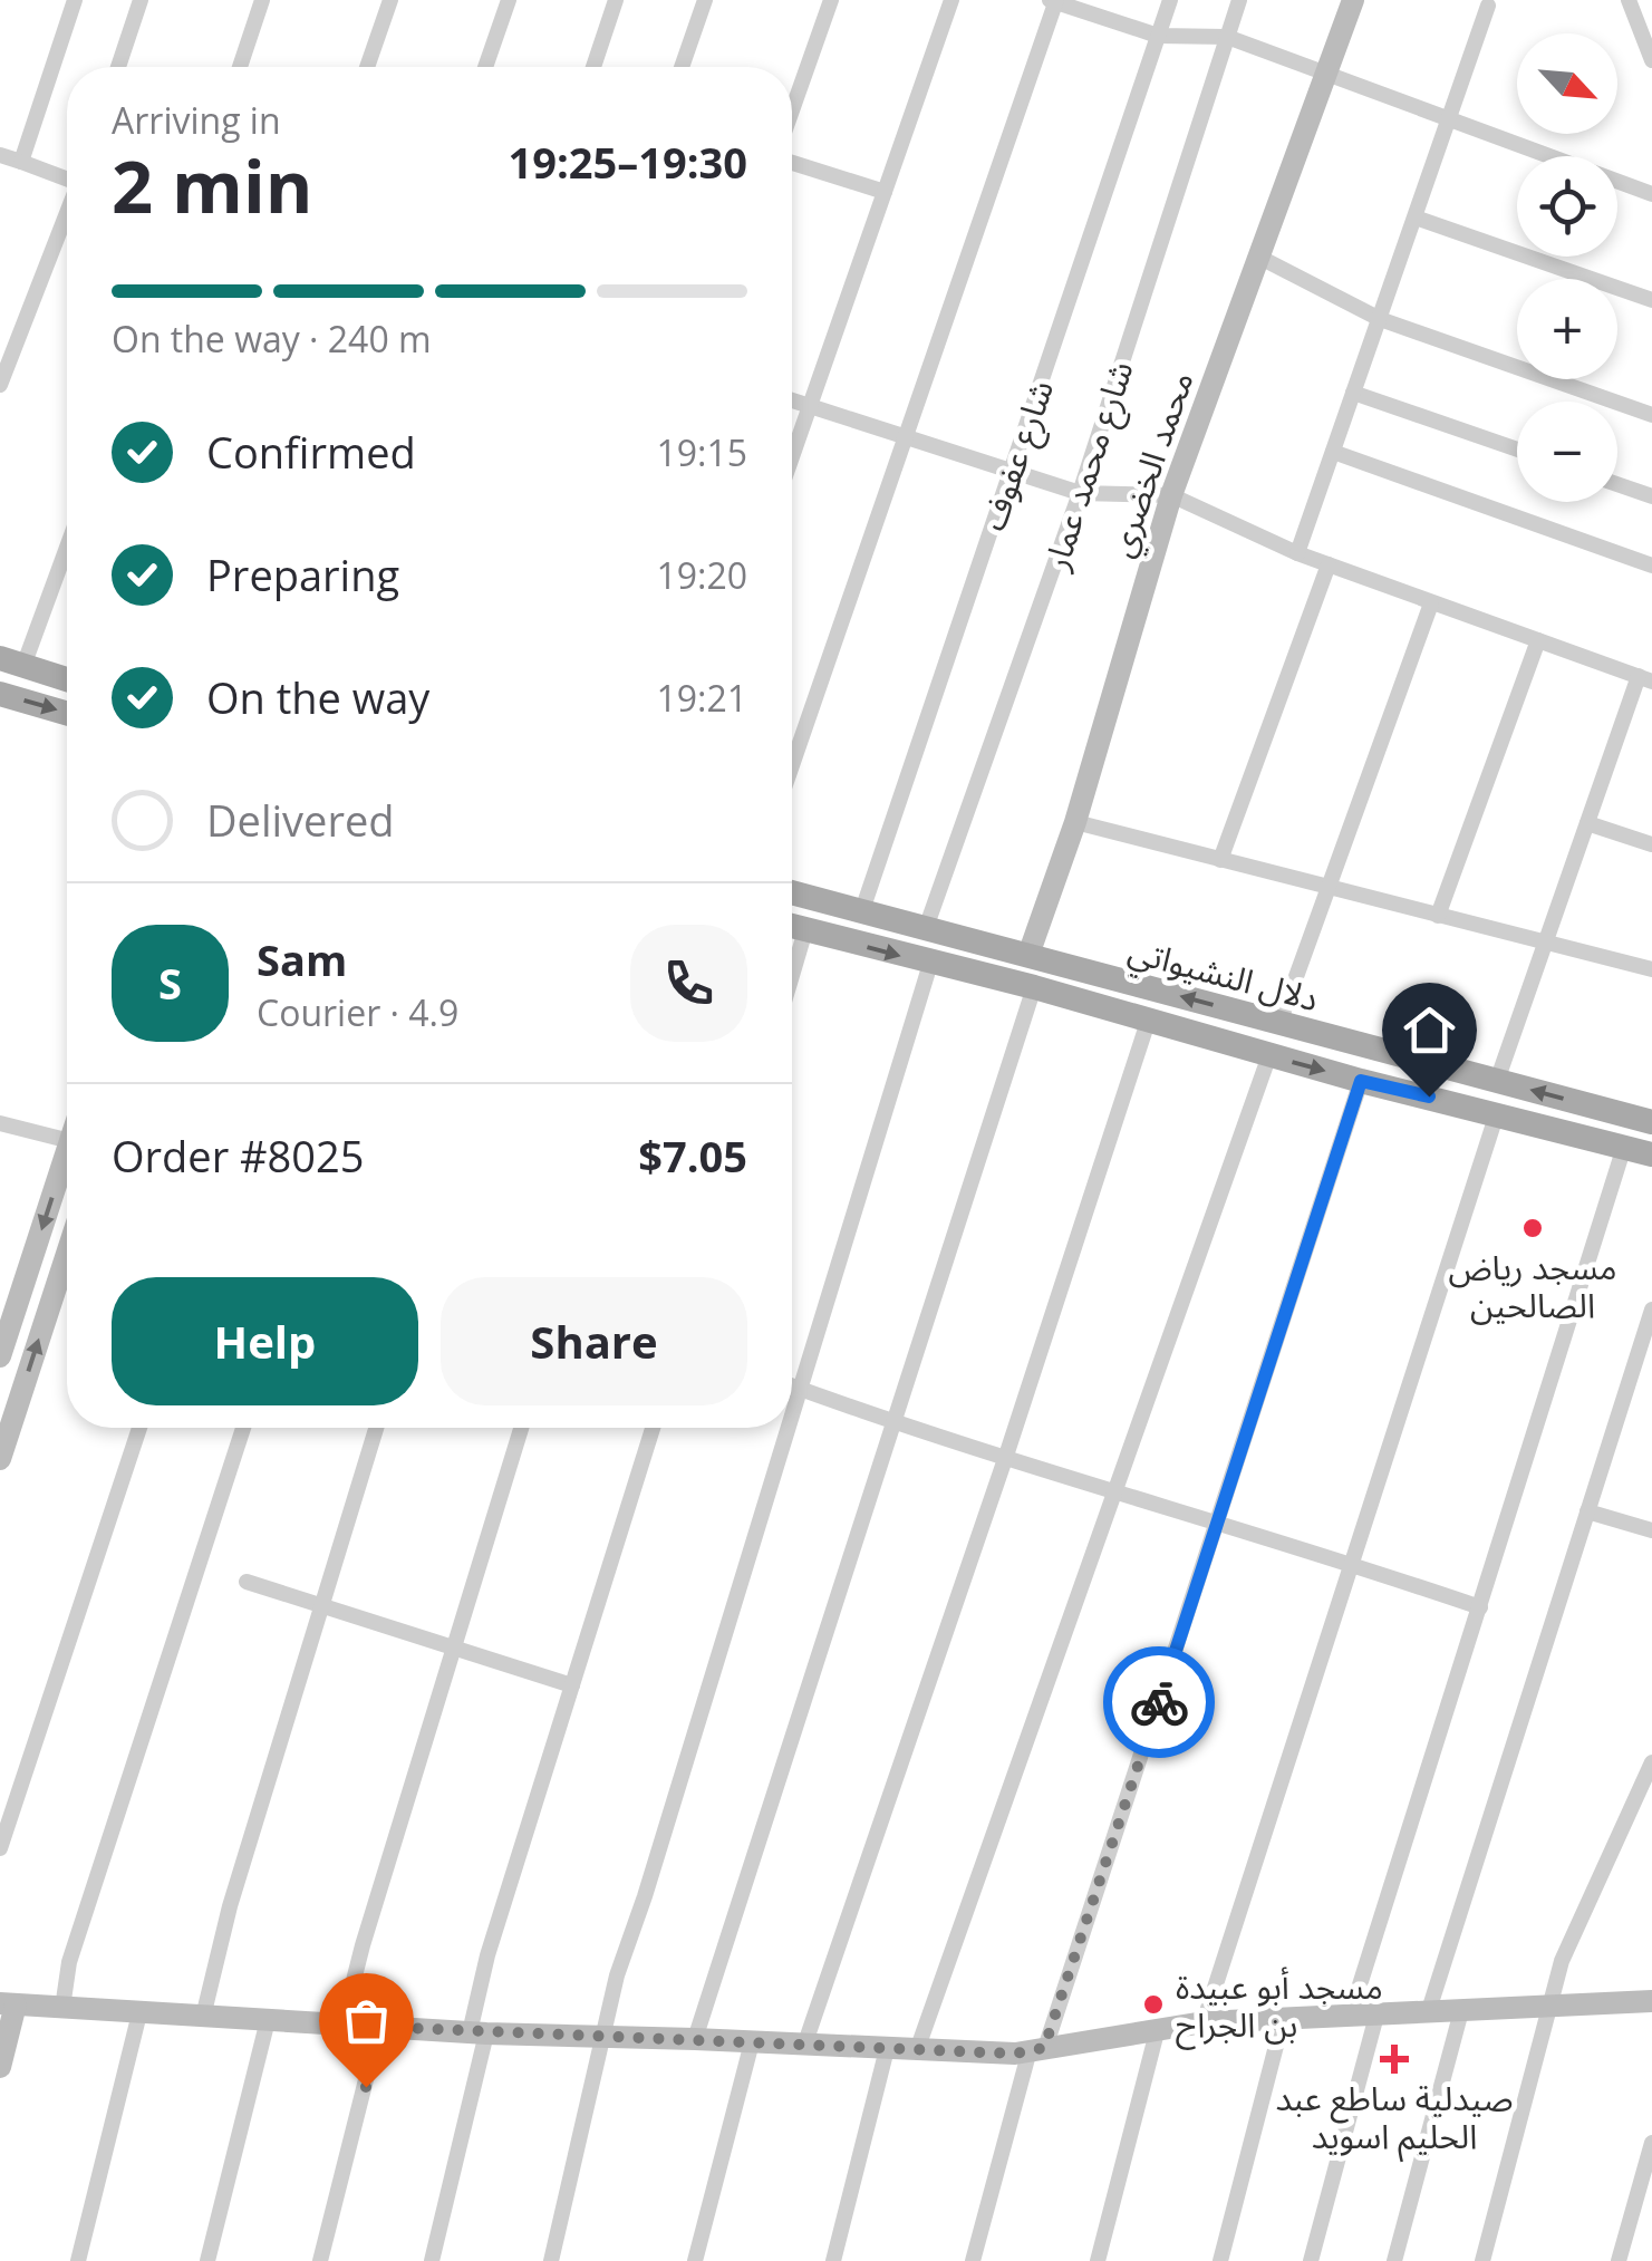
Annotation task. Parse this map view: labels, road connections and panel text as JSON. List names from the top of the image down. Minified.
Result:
{"streets":{"main road":["دلال النشيواتي"],"street":["شارع عفوف","محمد الخضري","شارع محمد عمار"]},"crossings":[["شارع عفوف","دلال النشيواتي"],["محمد الخضري","دلال النشيواتي"],["شارع محمد عمار","دلال النشيواتي"]],"places":{"other":["مسجد رياض الصالحين","مسجد أبو عبيدة بن الجراح"],"health":["صيدلية ساطع عبد الحليم اسويد"]},"north":"bottom right","page":{"map_buttons":["+","−"],"heading":["2 min","Arriving in","19:25–19:30"],"panel":["Sam","Courier · 4.9","Order #8025","$7.05"],"bar":"On the way · 240 m","list":[["Confirmed","19:15"],["Preparing","19:20"],["On the way","19:21"],"Delivered"],"round":"S","buttons":["Help","Share"]}}
